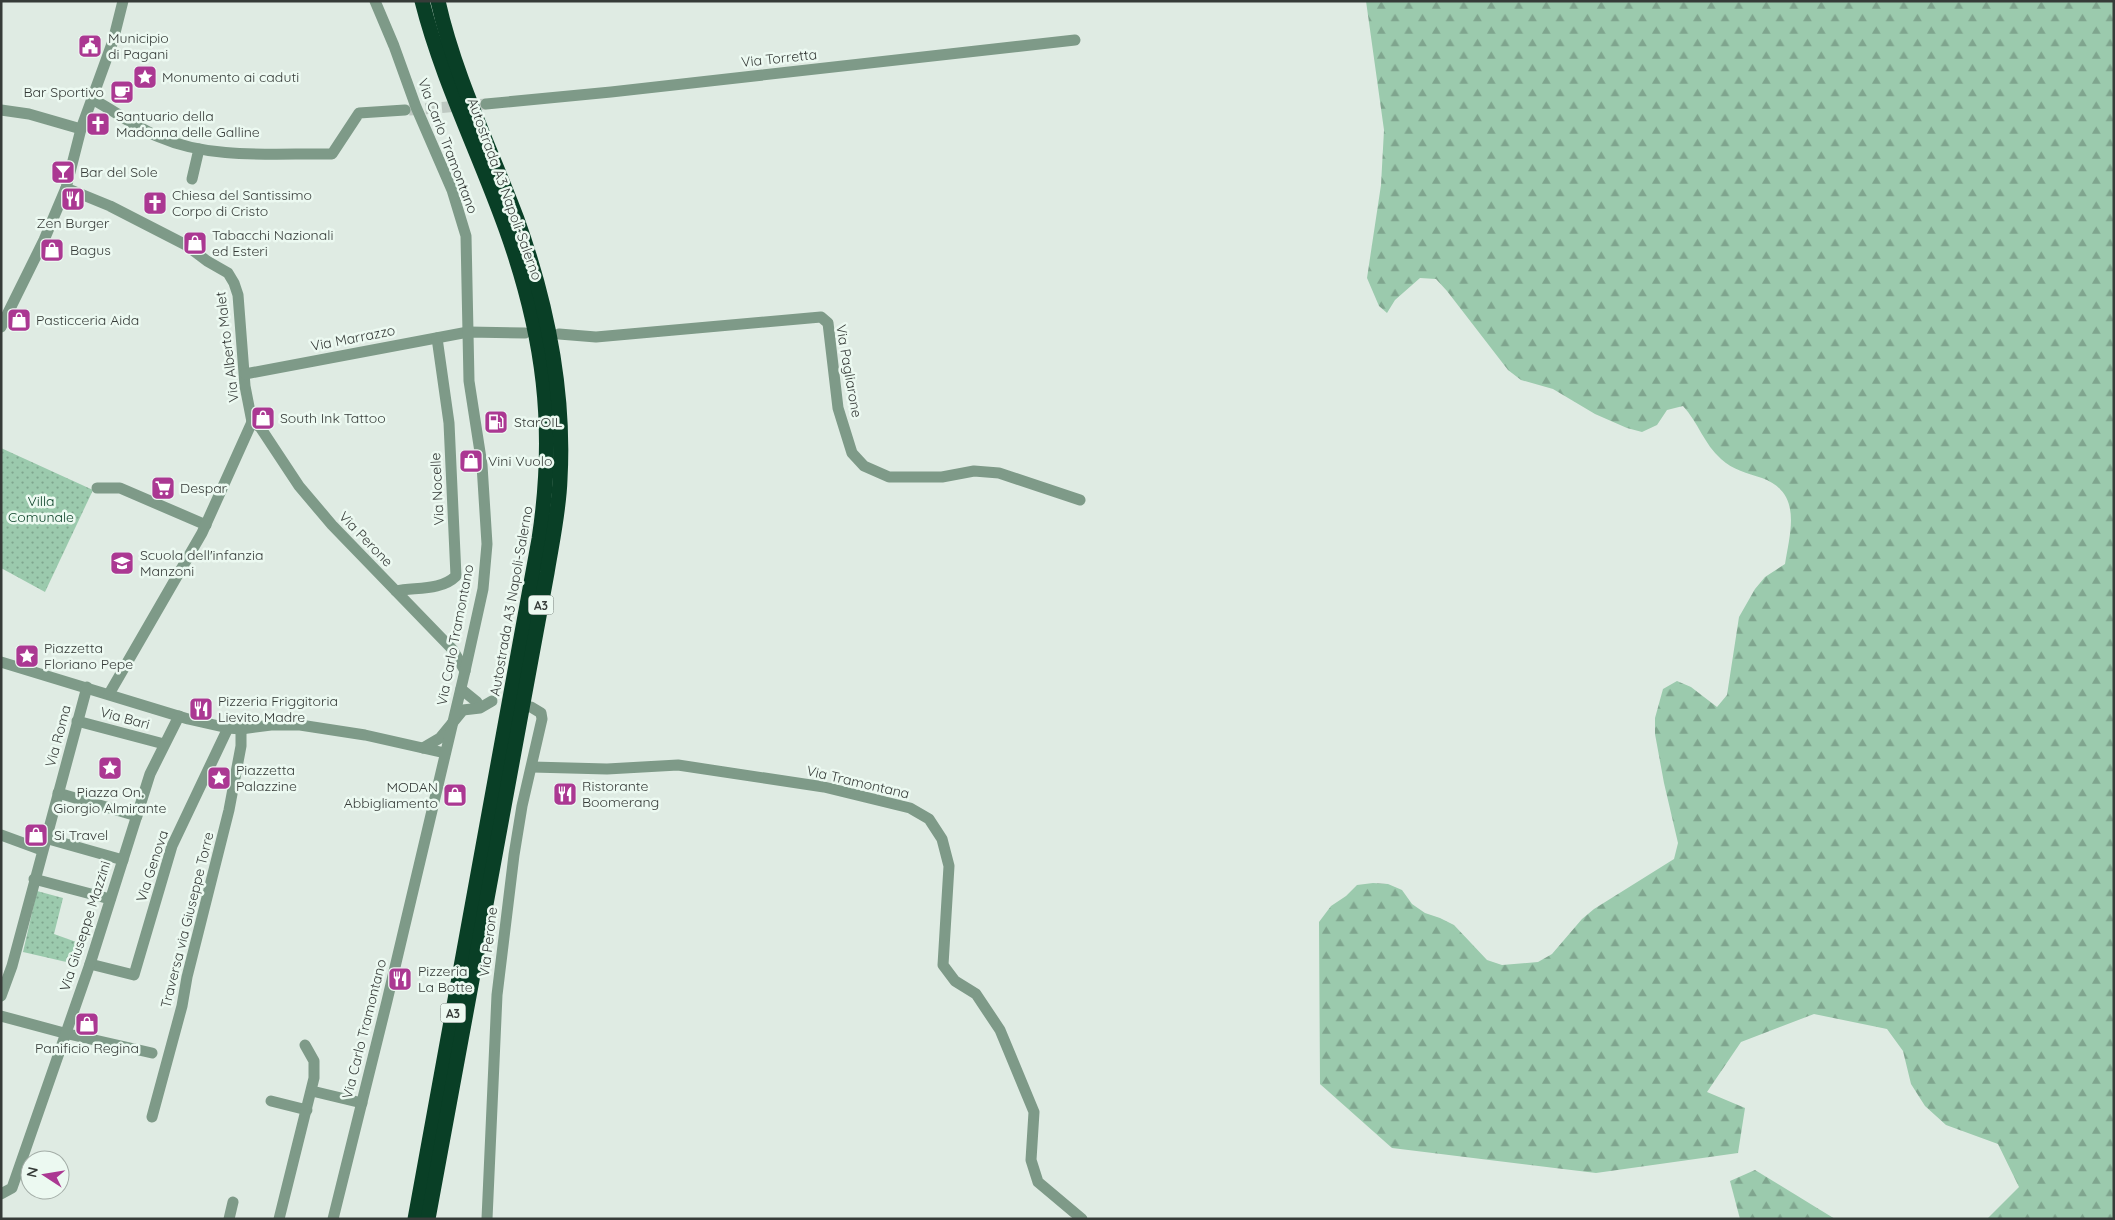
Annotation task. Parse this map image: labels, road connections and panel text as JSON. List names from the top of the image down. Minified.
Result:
{"streets":{"highway":["Autostrada A3 Napoli-Salerno","A3"],"street":["Via Torretta","Via Carlo Tramontano","Via Marrazzo","Via Alberto Malet","Via Pagliarone","Via Nocelle","Via Perone","Via Bari","Via Roma","Via Tramontana","Via Genova","Traversa via Giuseppe Torre","Via Giuseppe Mazzini"]},"crossings":[["Via Carlo Tramontano","Via Marrazzo"],["Via Carlo Tramontano","Via Perone"],["Via Marrazzo","Via Alberto Malet"],["Via Marrazzo","Via Nocelle"],["Via Alberto Malet","Via Perone"],["Via Nocelle","Via Perone"],["Via Perone","Via Tramontana"],["Via Bari","Via Roma"],["Via Bari","Via Giuseppe Mazzini"],["Via Genova","Via Giuseppe Mazzini"]],"parks":["Villa Comunale"],"places":{"public building":["Municipio di Pagani"],"place":["Monumento ai caduti","Piazzetta Floriano Pepe","Piazza On. Giorgio Almirante","Piazzetta Palazzine"],"cafe":["Bar Sportivo"],"church":["Santuario della Madonna delle Galline","Chiesa del Santissimo Corpo di Cristo"],"bar":["Bar del Sole"],"restaurant":["Zen Burger","Pizzeria Friggitoria Lievito Madre","Ristorante Boomerang","Pizzeria La Botte"],"shop":["Tabacchi Nazionali ed Esteri","Bagus","Pasticceria Aida","South Ink Tattoo","Vini Vuolo","MODAN Abbigliamento","Si Travel","Panificio Regina"],"fuel station":["StarOIL"],"supermarket":["Despar"],"school or university":["Scuola dell'infanzia Manzoni"]},"north":"left"}
